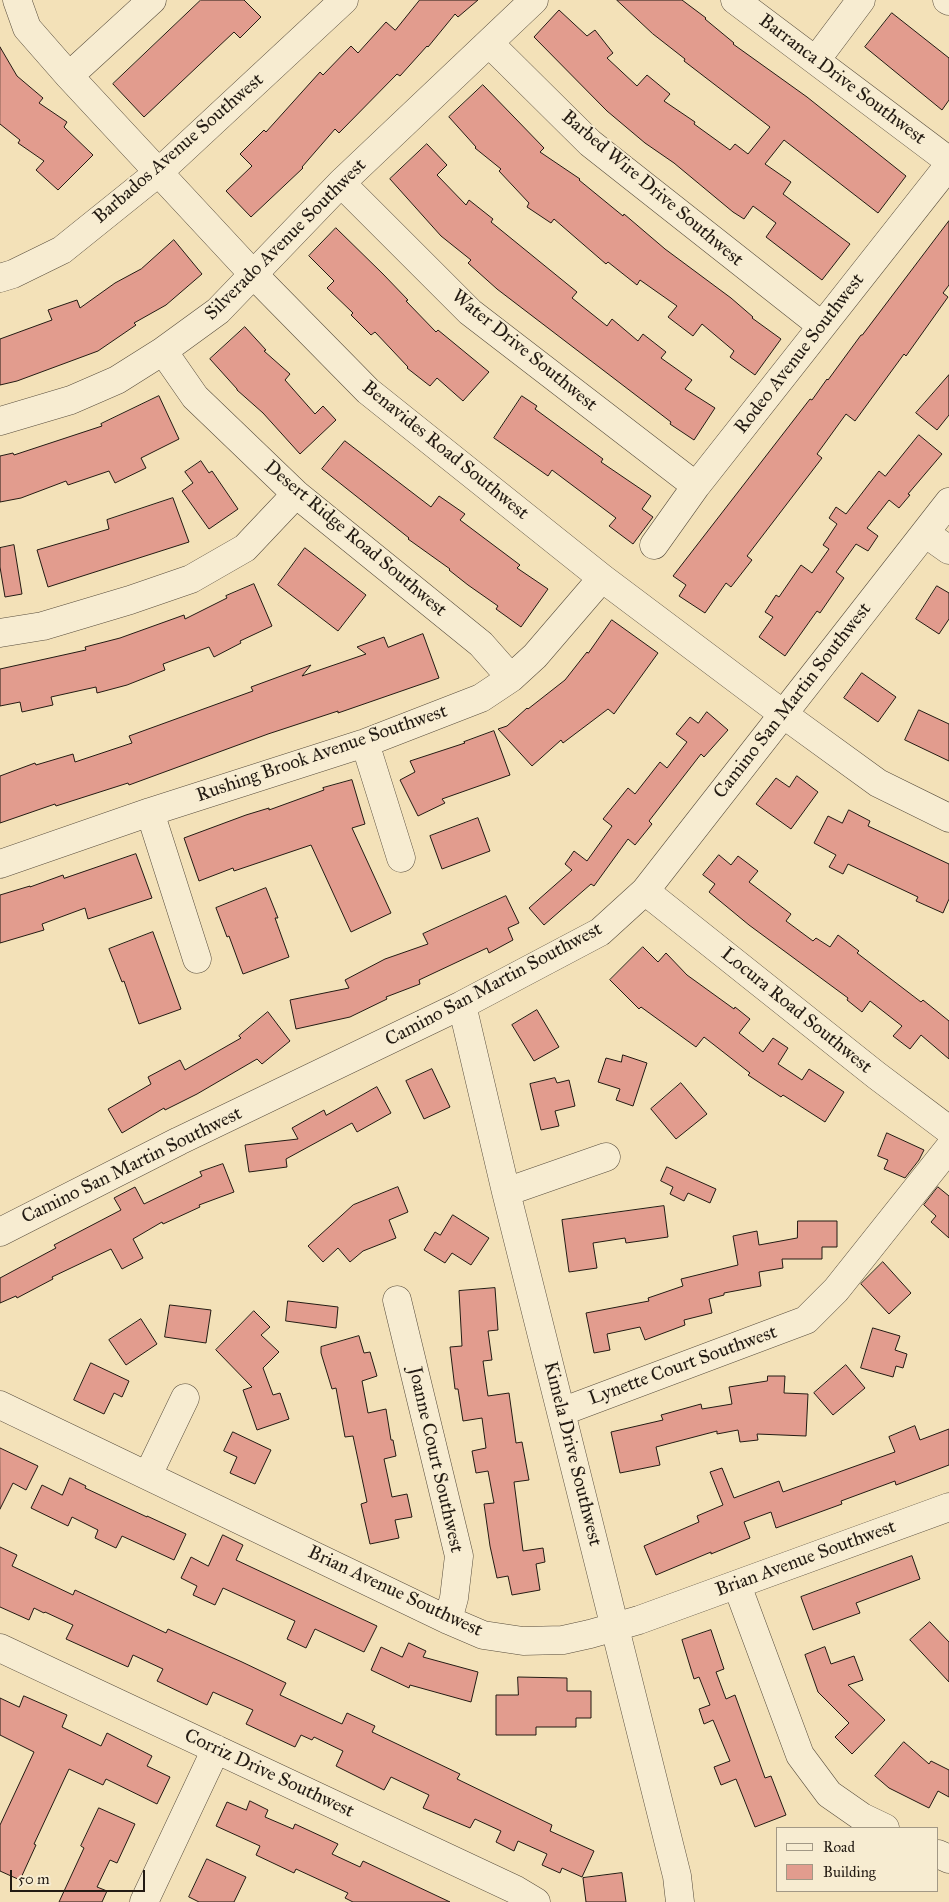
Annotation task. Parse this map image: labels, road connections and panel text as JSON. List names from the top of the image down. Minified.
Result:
{"streets":{"street":["Barranca Drive Southwest","Barbados Avenue Southwest","Barbed Wire Drive Southwest","Silverado Avenue Southwest","Water Drive Southwest","Rodeo Avenue Southwest","Benavides Road Southwest","Desert Ridge Road Southwest","Camino San Martin Southwest","Rushing Brook Avenue Southwest","Locura Road Southwest","Lynette Court Southwest","Kimela Drive Southwest","Joanne Court Southwest","Brian Avenue Southwest","Corriz Drive Southwest"]},"crossings":[["Barbados Avenue Southwest","Benavides Road Southwest"],["Barbed Wire Drive Southwest","Silverado Avenue Southwest"],["Barbed Wire Drive Southwest","Rodeo Avenue Southwest"],["Silverado Avenue Southwest","Water Drive Southwest"],["Silverado Avenue Southwest","Benavides Road Southwest"],["Silverado Avenue Southwest","Desert Ridge Road Southwest"],["Water Drive Southwest","Rodeo Avenue Southwest"],["Benavides Road Southwest","Camino San Martin Southwest"],["Benavides Road Southwest","Rushing Brook Avenue Southwest"],["Desert Ridge Road Southwest","Rushing Brook Avenue Southwest"],["Camino San Martin Southwest","Locura Road Southwest"],["Camino San Martin Southwest","Kimela Drive Southwest"],["Lynette Court Southwest","Kimela Drive Southwest"],["Kimela Drive Southwest","Brian Avenue Southwest"],["Joanne Court Southwest","Brian Avenue Southwest"]],"legend":["Road","Building"],"scale_bar":"50 m"}
